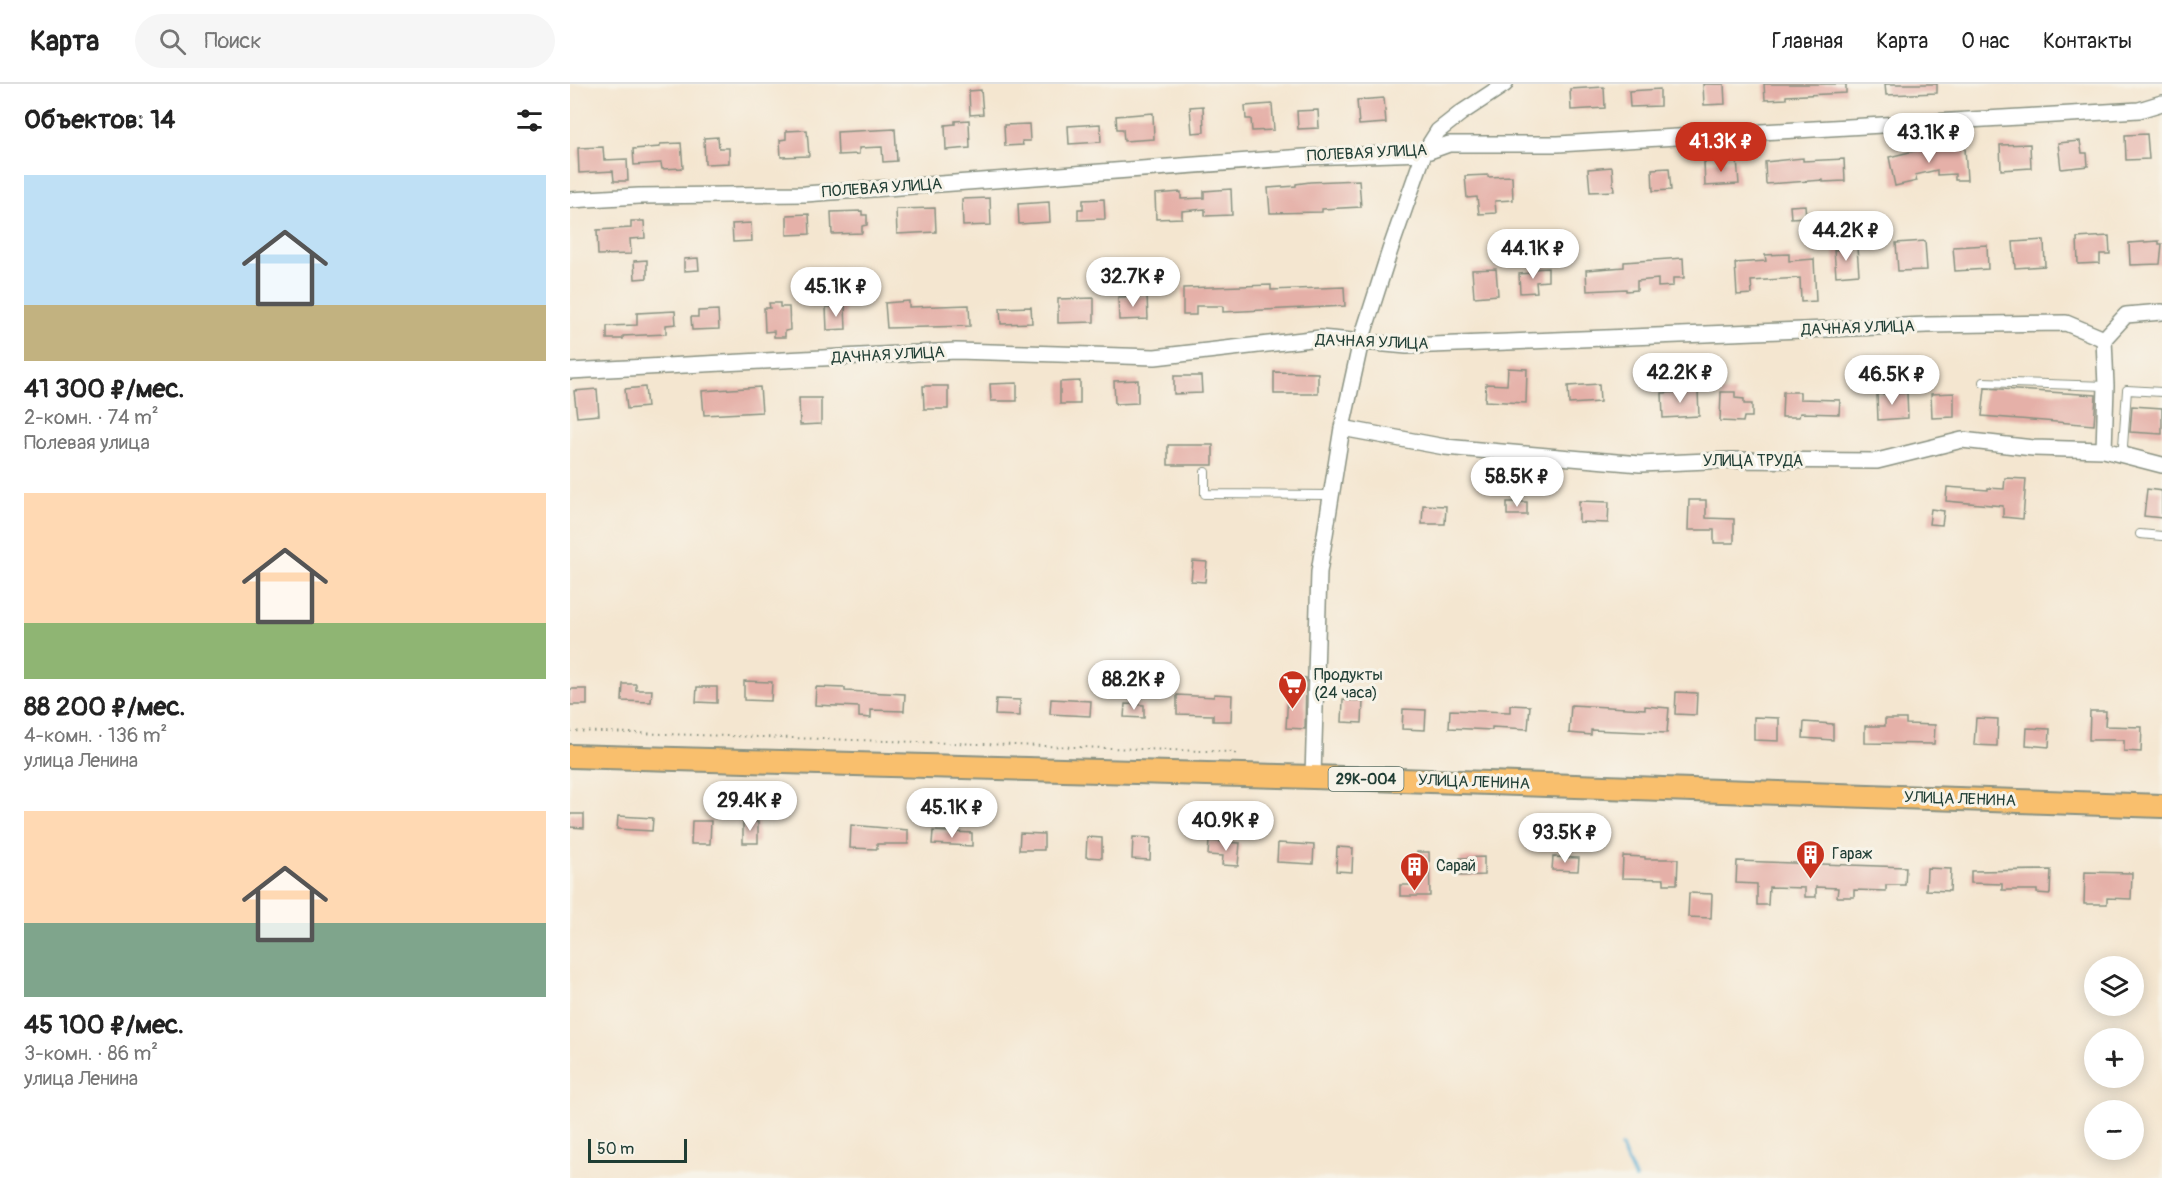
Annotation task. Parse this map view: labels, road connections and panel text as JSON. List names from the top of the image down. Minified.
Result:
{"streets":{"main road":["29К-004","УЛИЦА ЛЕНИНА"],"street":["ПОЛЕВАЯ УЛИЦА","ДАЧНАЯ УЛИЦА","УЛИЦА ТРУДА"]},"places":{"supermarket":["Продукты (24 часа)"],"building":["Гараж","Сарай"]},"scale_bar":"50 m","page":{"header":"Карта","search":"Поиск","nav":["Главная","Карта","О нас","Контакты"],"heading":"Объектов: 14","price":["43.1K ₽","41.3K ₽","44.2K ₽","44.1K ₽","32.7K ₽","45.1K ₽","42.2K ₽","46.5K ₽","58.5K ₽","88.2K ₽","29.4K ₽","45.1K ₽","40.9K ₽","93.5K ₽"],"list":[{"name":"41 300 ₽/мес.","note":"2-комн. · 74 m² · Полевая улица"},{"name":"88 200 ₽/мес.","note":"4-комн. · 136 m² · улица Ленина"},{"name":"45 100 ₽/мес.","note":"3-комн. · 86 m² · улица Ленина"}],"map_buttons":["+","−"],"scale":"50 m"}}
